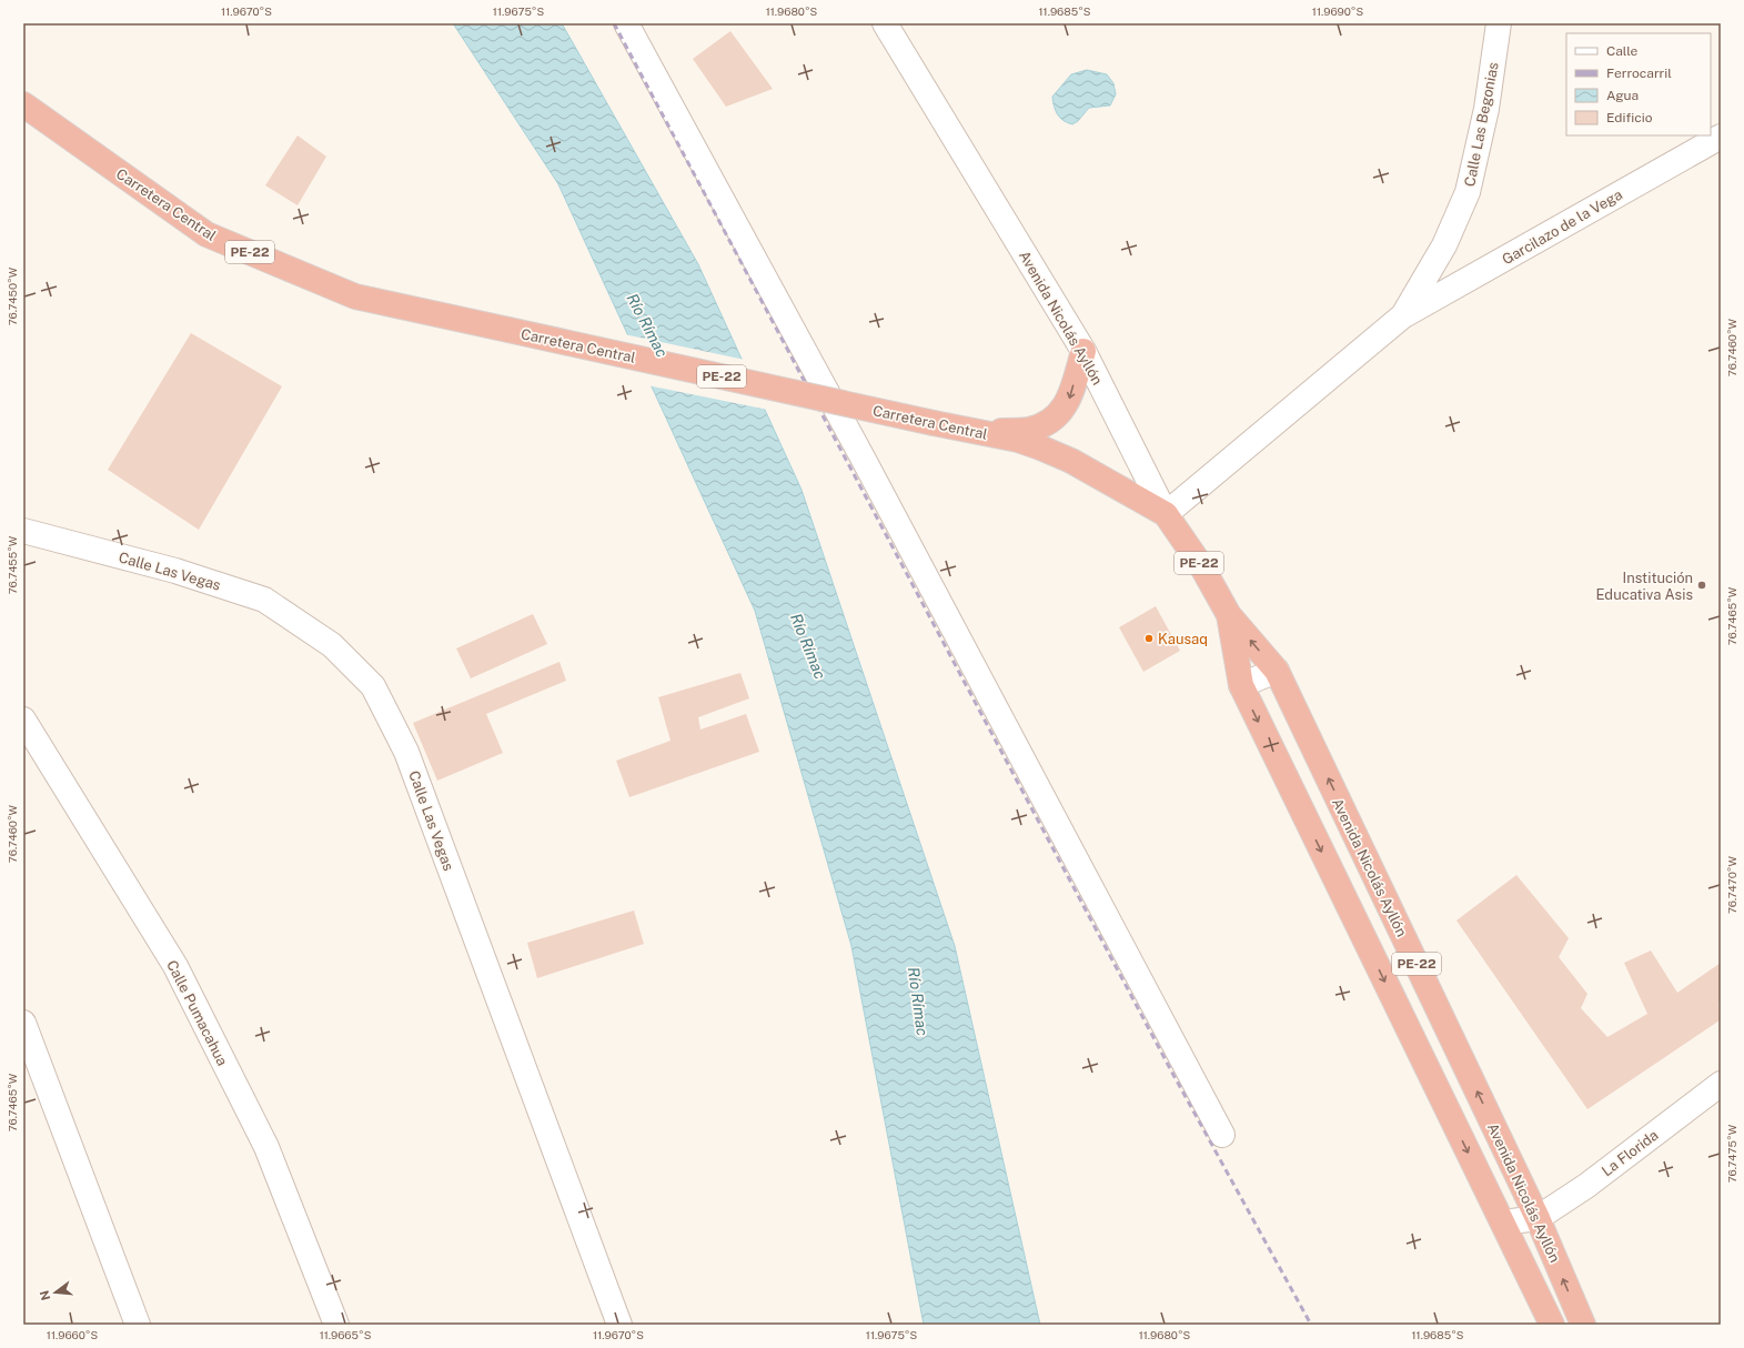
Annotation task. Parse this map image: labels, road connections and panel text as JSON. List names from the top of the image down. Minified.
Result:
{"streets":{"highway":["Carretera Central","PE-22","Avenida Nicolás Ayllón"],"street":["Calle Las Begonias","Garcilazo de la Vega","Calle Las Vegas","Calle Pumacahua","La Florida"]},"crossings":[["Calle Las Begonias","Garcilazo de la Vega"],["Carretera Central","Avenida Nicolás Ayllón"],["Avenida Nicolás Ayllón","La Florida"]],"water":["Río Rímac"],"places":["Institución Educativa Asis","Kausaq"],"legend":["Calle","Ferrocarril","Agua","Edificio"],"north":"left","coordinates":["11.9670°S","11.9675°S","11.9680°S","11.9685°S","11.9690°S","76.7450°W","76.7460°W","76.7455°W","76.7465°W","76.7470°W","76.7475°W","11.9660°S","11.9665°S"]}
